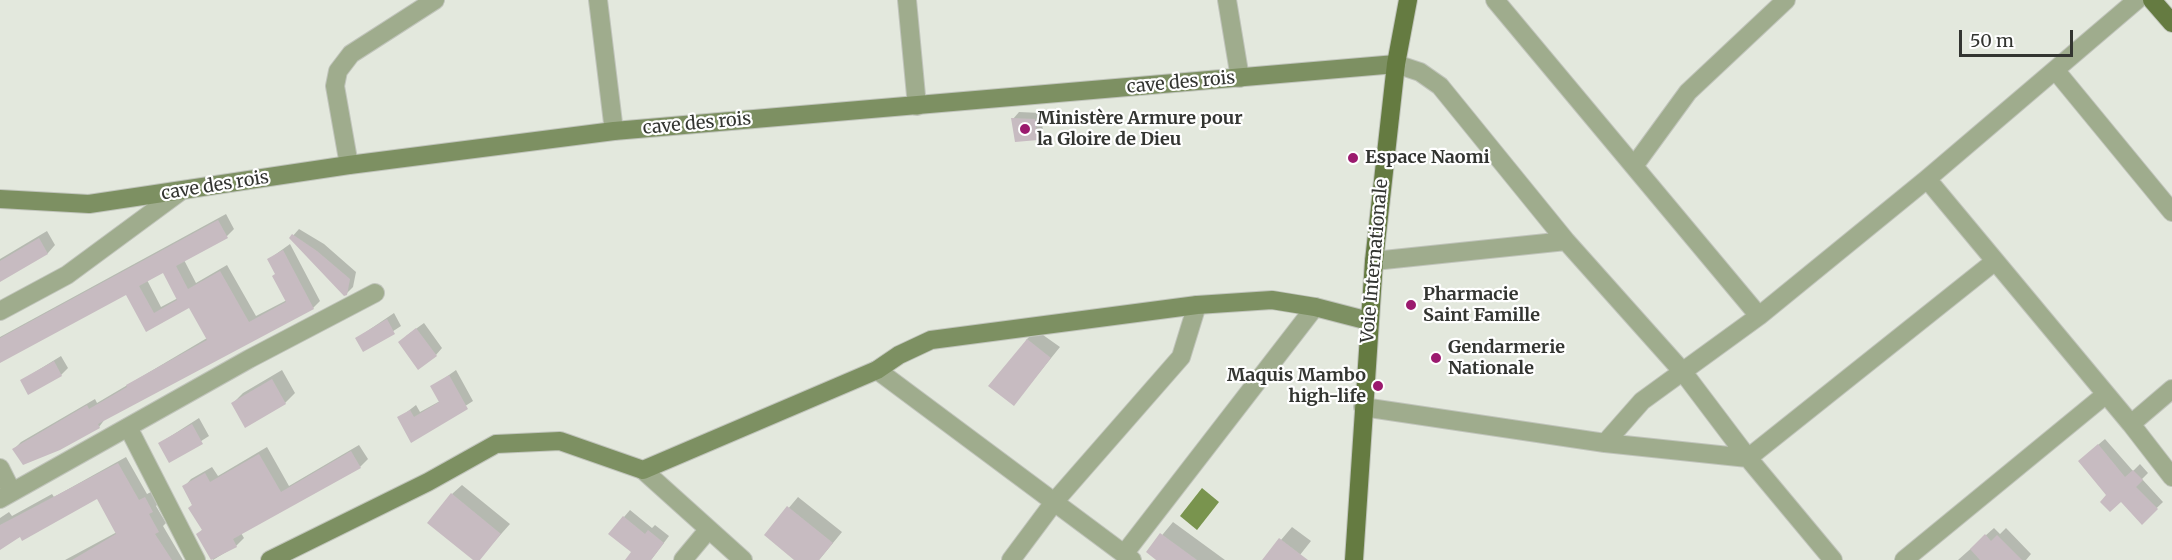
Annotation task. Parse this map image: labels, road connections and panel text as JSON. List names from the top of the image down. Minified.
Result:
{"streets":{"main road":["Voie Internationale"],"street":["cave des rois"]},"crossings":[["cave des rois","Voie Internationale"]],"places":["Ministère Armure pour la Gloire de Dieu","Espace Naomi","Pharmacie Saint Famille","Gendarmerie Nationale","Maquis Mambo high-life"],"scale_bar":"50 m"}
